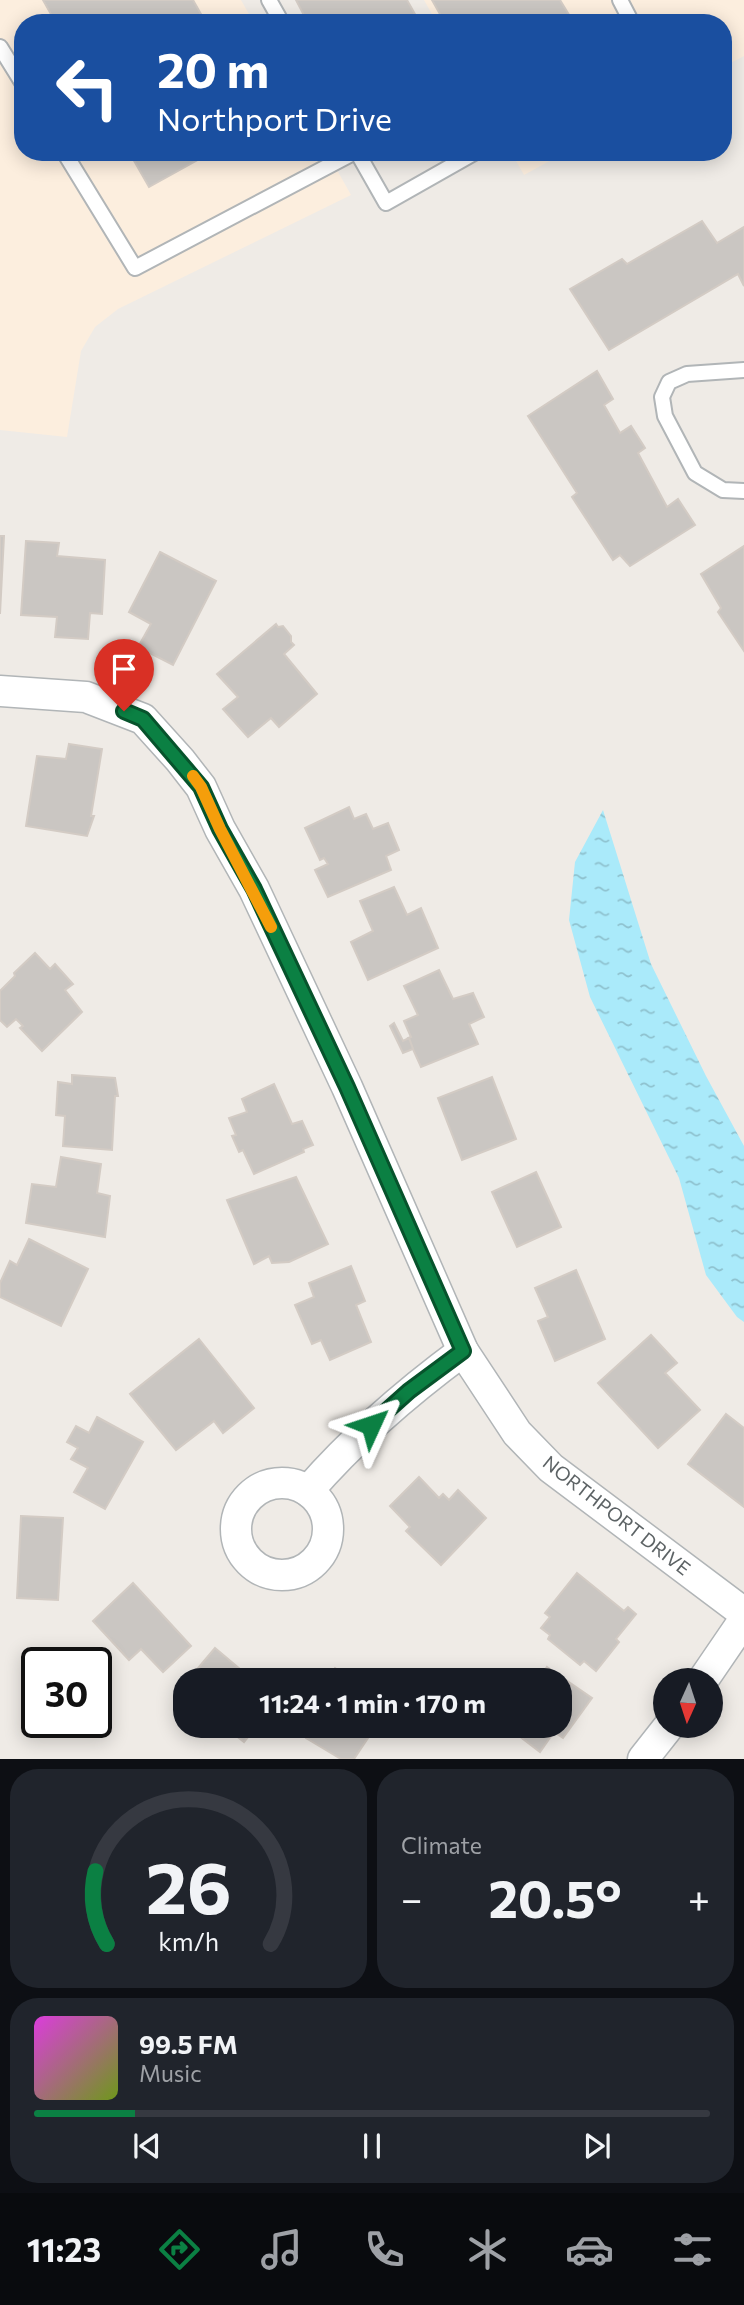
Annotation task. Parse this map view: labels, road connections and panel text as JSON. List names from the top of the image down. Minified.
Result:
{"streets":{"street":["NORTHPORT DRIVE"]},"north":"bottom","page":{"turn":["20 m","Northport Drive"],"limit":"30","trip":"11:24 · 1 min · 170 m","tile":"Climate","heat":["−","20.5°","+"],"song":["99.5 FM","Music"],"tabs":"11:23","gauge":["26","km/h"]}}
